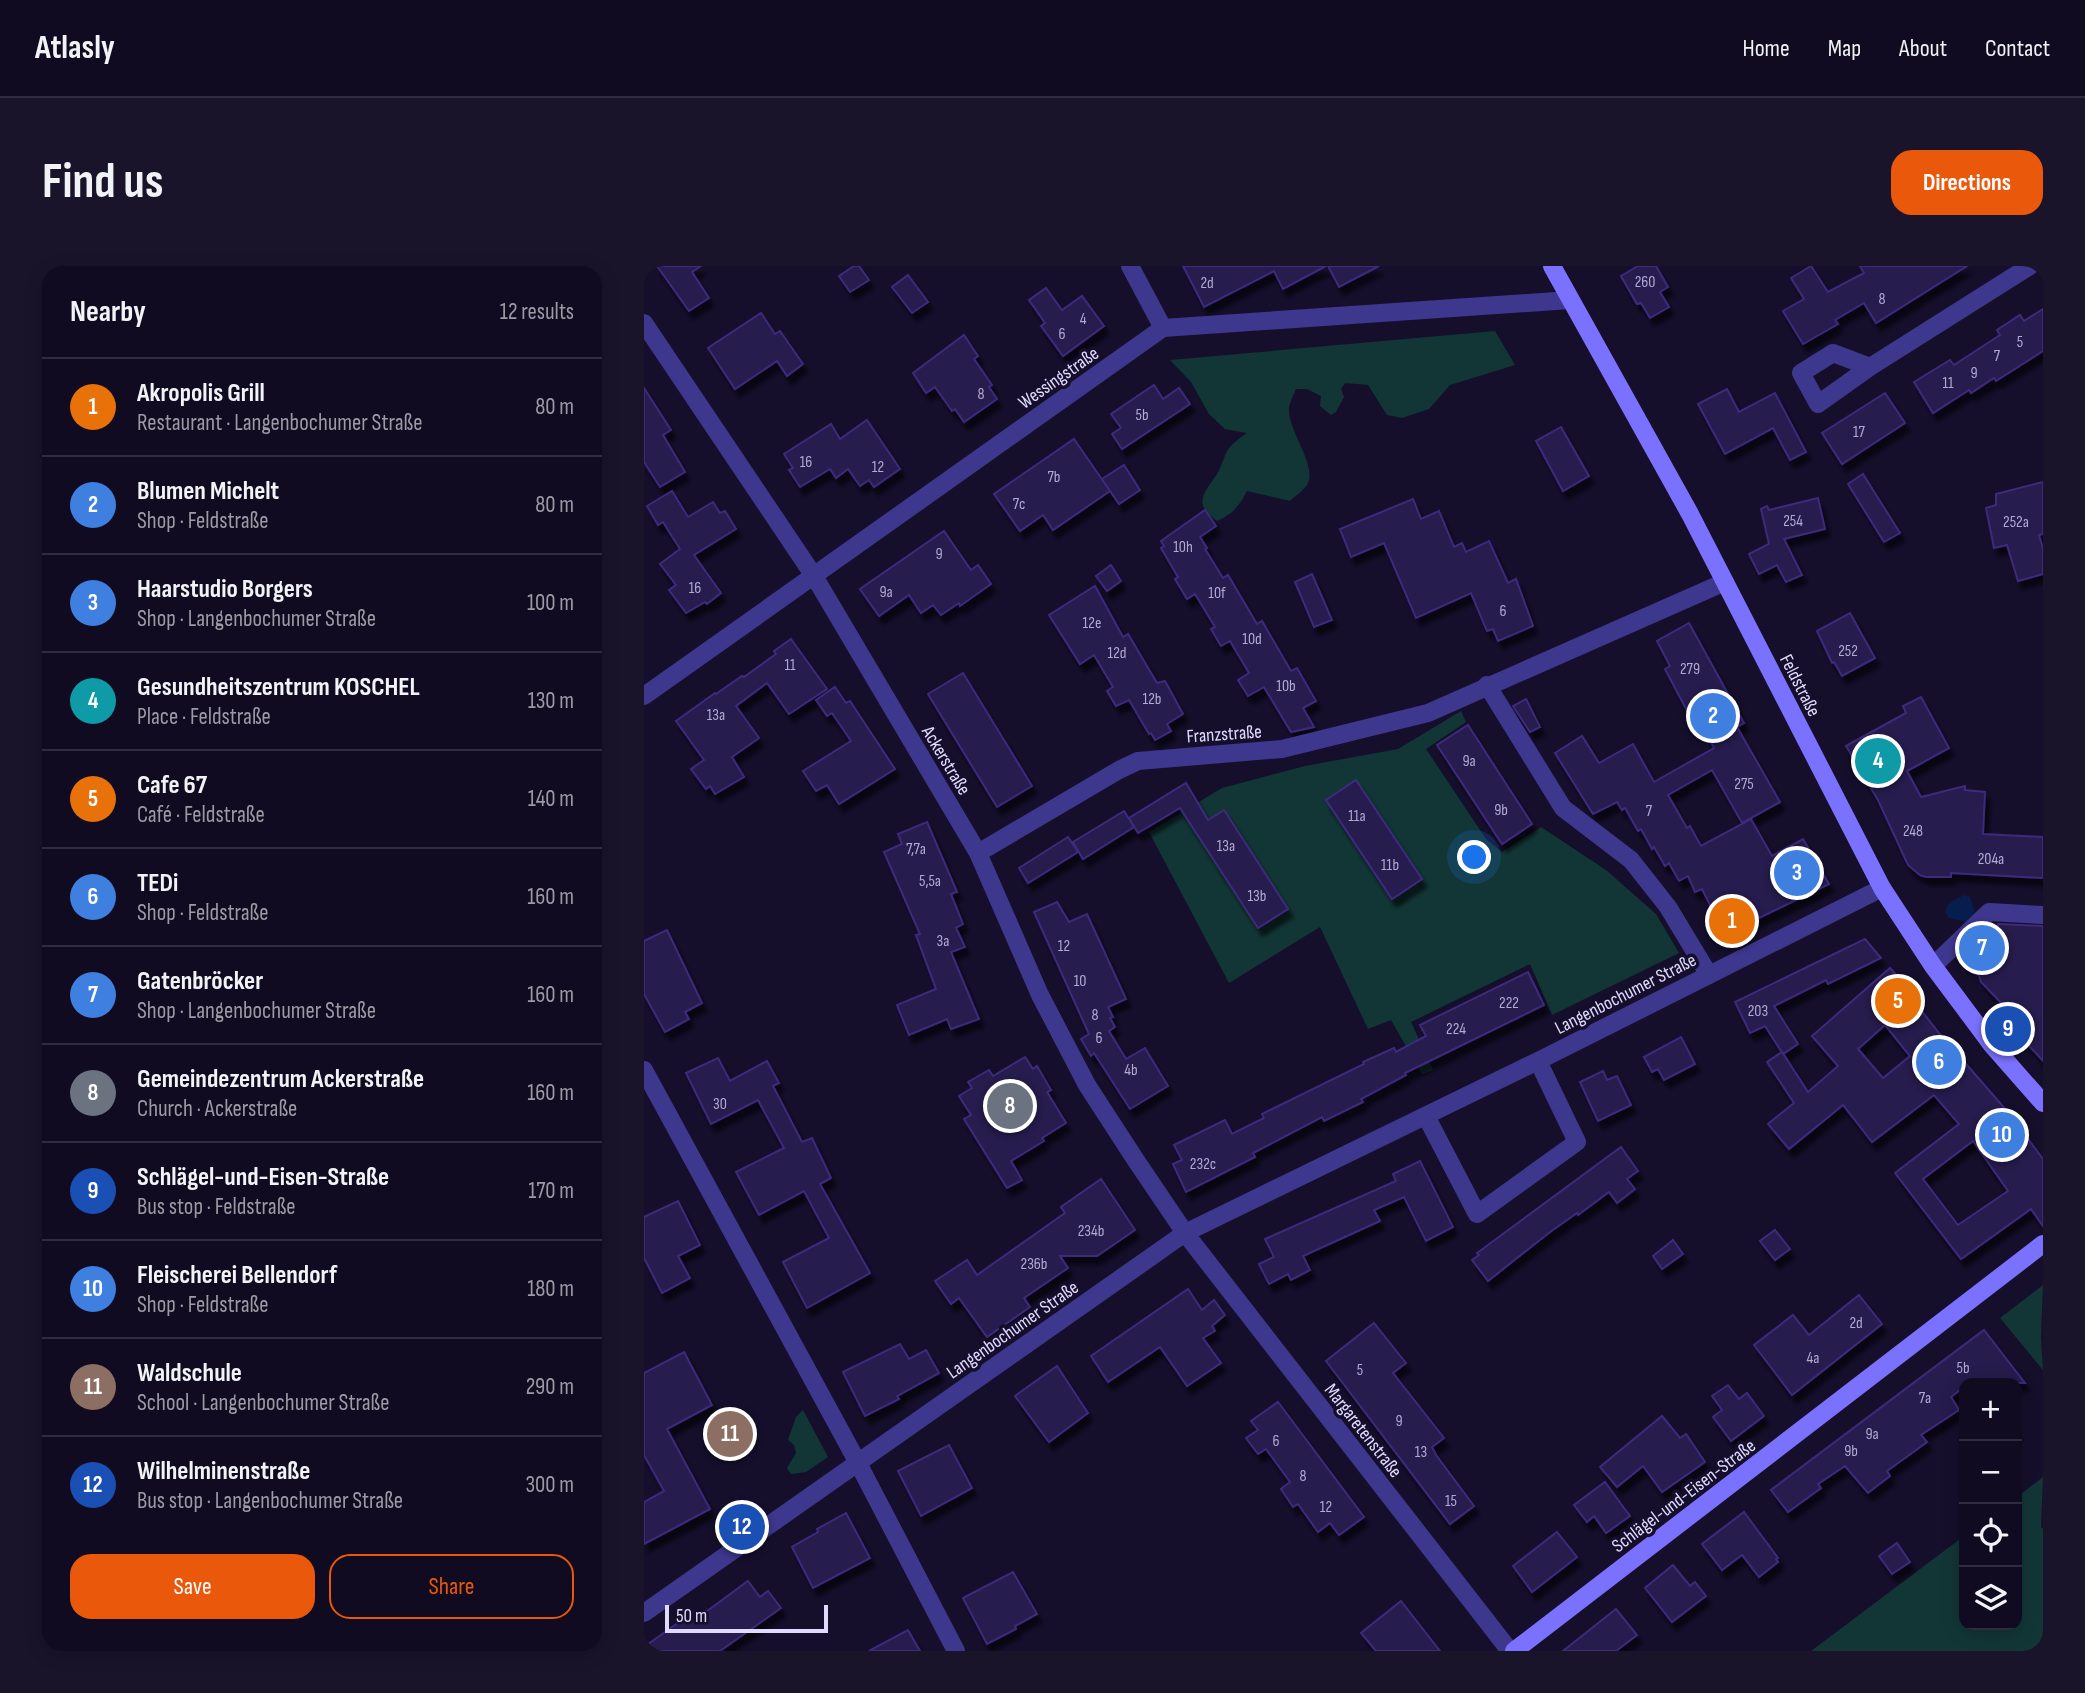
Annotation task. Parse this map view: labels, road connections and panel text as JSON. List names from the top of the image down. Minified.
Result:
{"streets":{"main road":["Feldstraße","Schlägel-und-Eisen-Straße"],"street":["Wessingstraße","Franzstraße","Ackerstraße","Langenbochumer Straße","Margaretenstraße"]},"crossings":[["Wessingstraße","Ackerstraße"],["Feldstraße","Franzstraße"],["Feldstraße","Langenbochumer Straße"],["Franzstraße","Ackerstraße"],["Ackerstraße","Langenbochumer Straße"],["Ackerstraße","Margaretenstraße"],["Langenbochumer Straße","Margaretenstraße"],["Margaretenstraße","Schlägel-und-Eisen-Straße"]],"house_numbers":["260","2d","8","4","6","5","7","9","11","8","5b","17","16","12","7b","7c","254","252a","10h","9","16","9a","10f","6","12e","10d","252","12d","11","279","10b","12b","13a","9a","275","9b","7","11a","248","13a","7,7a","204a","11b","5,5a","13b","3a","12","10","222","203","8","224","6","4b","30","232c","234b","236b","2d","4a","5b","5","7a","9","9a","6","9b","13","8","15","12"],"scale_bar":"50 m","page":{"header":"Atlasly","nav":["Home","Map","About","Contact"],"buttons":["Directions",["Save","Share"]],"title":"Find us","heading":["Nearby","12 results"],"list":[{"mark":"1","name":"Akropolis Grill","note":"Restaurant · Langenbochumer Straße","value":"80 m"},{"mark":"2","name":"Blumen Michelt","note":"Shop · Feldstraße","value":"80 m"},{"mark":"3","name":"Haarstudio Borgers","note":"Shop · Langenbochumer Straße","value":"100 m"},{"mark":"4","name":"Gesundheitszentrum KOSCHEL","note":"Place · Feldstraße","value":"130 m"},{"mark":"5","name":"Cafe 67","note":"Café · Feldstraße","value":"140 m"},{"mark":"6","name":"TEDi","note":"Shop · Feldstraße","value":"160 m"},{"mark":"7","name":"Gatenbröcker","note":"Shop · Langenbochumer Straße","value":"160 m"},{"mark":"8","name":"Gemeindezentrum Ackerstraße","note":"Church · Ackerstraße","value":"160 m"},{"mark":"9","name":"Schlägel-und-Eisen-Straße","note":"Bus stop · Feldstraße","value":"170 m"},{"mark":"10","name":"Fleischerei Bellendorf","note":"Shop · Feldstraße","value":"180 m"},{"mark":"11","name":"Waldschule","note":"School · Langenbochumer Straße","value":"290 m"},{"mark":"12","name":"Wilhelminenstraße","note":"Bus stop · Langenbochumer Straße","value":"300 m"}],"pins":["2","4","3","1","7","5","9","6","8","10","11","12"],"map_buttons":["+","−"],"scale":"50 m"}}
